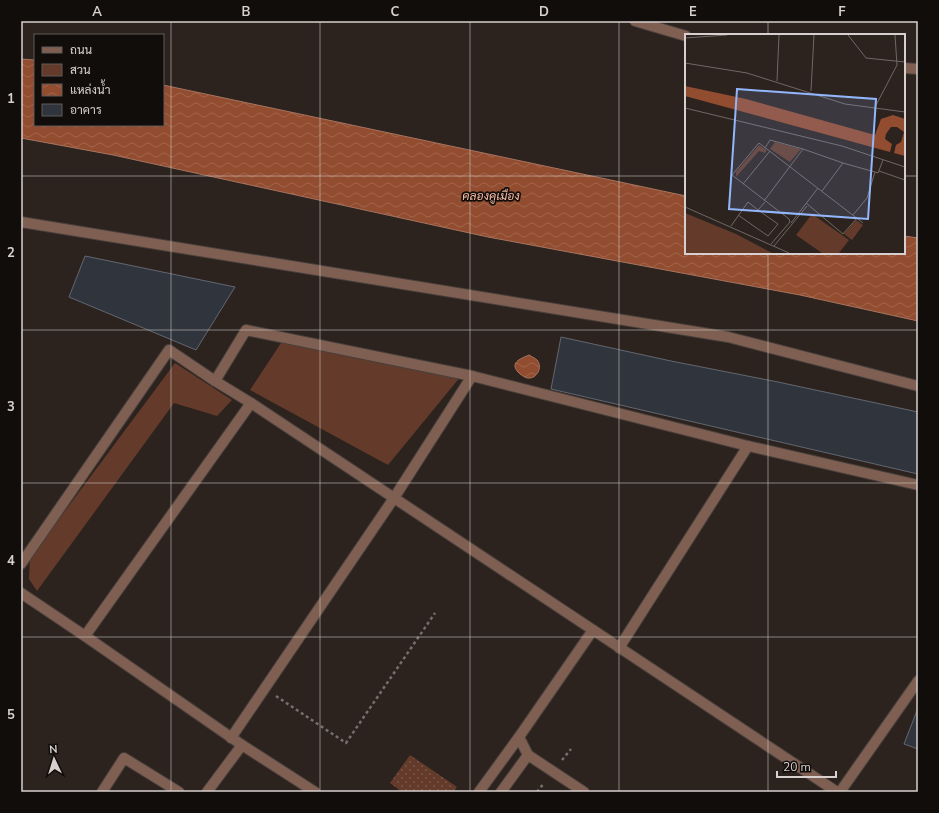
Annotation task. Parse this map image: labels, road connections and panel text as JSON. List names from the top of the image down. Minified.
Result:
{"water":["คลองคูเมือง"],"legend":["ถนน","สวน","แหล่งน้ำ","อาคาร"],"scale_bar":"20 m","north":"top","grid":{"columns":["A","B","C","D","E","F"],"rows":["1","2","3","4","5"]}}
